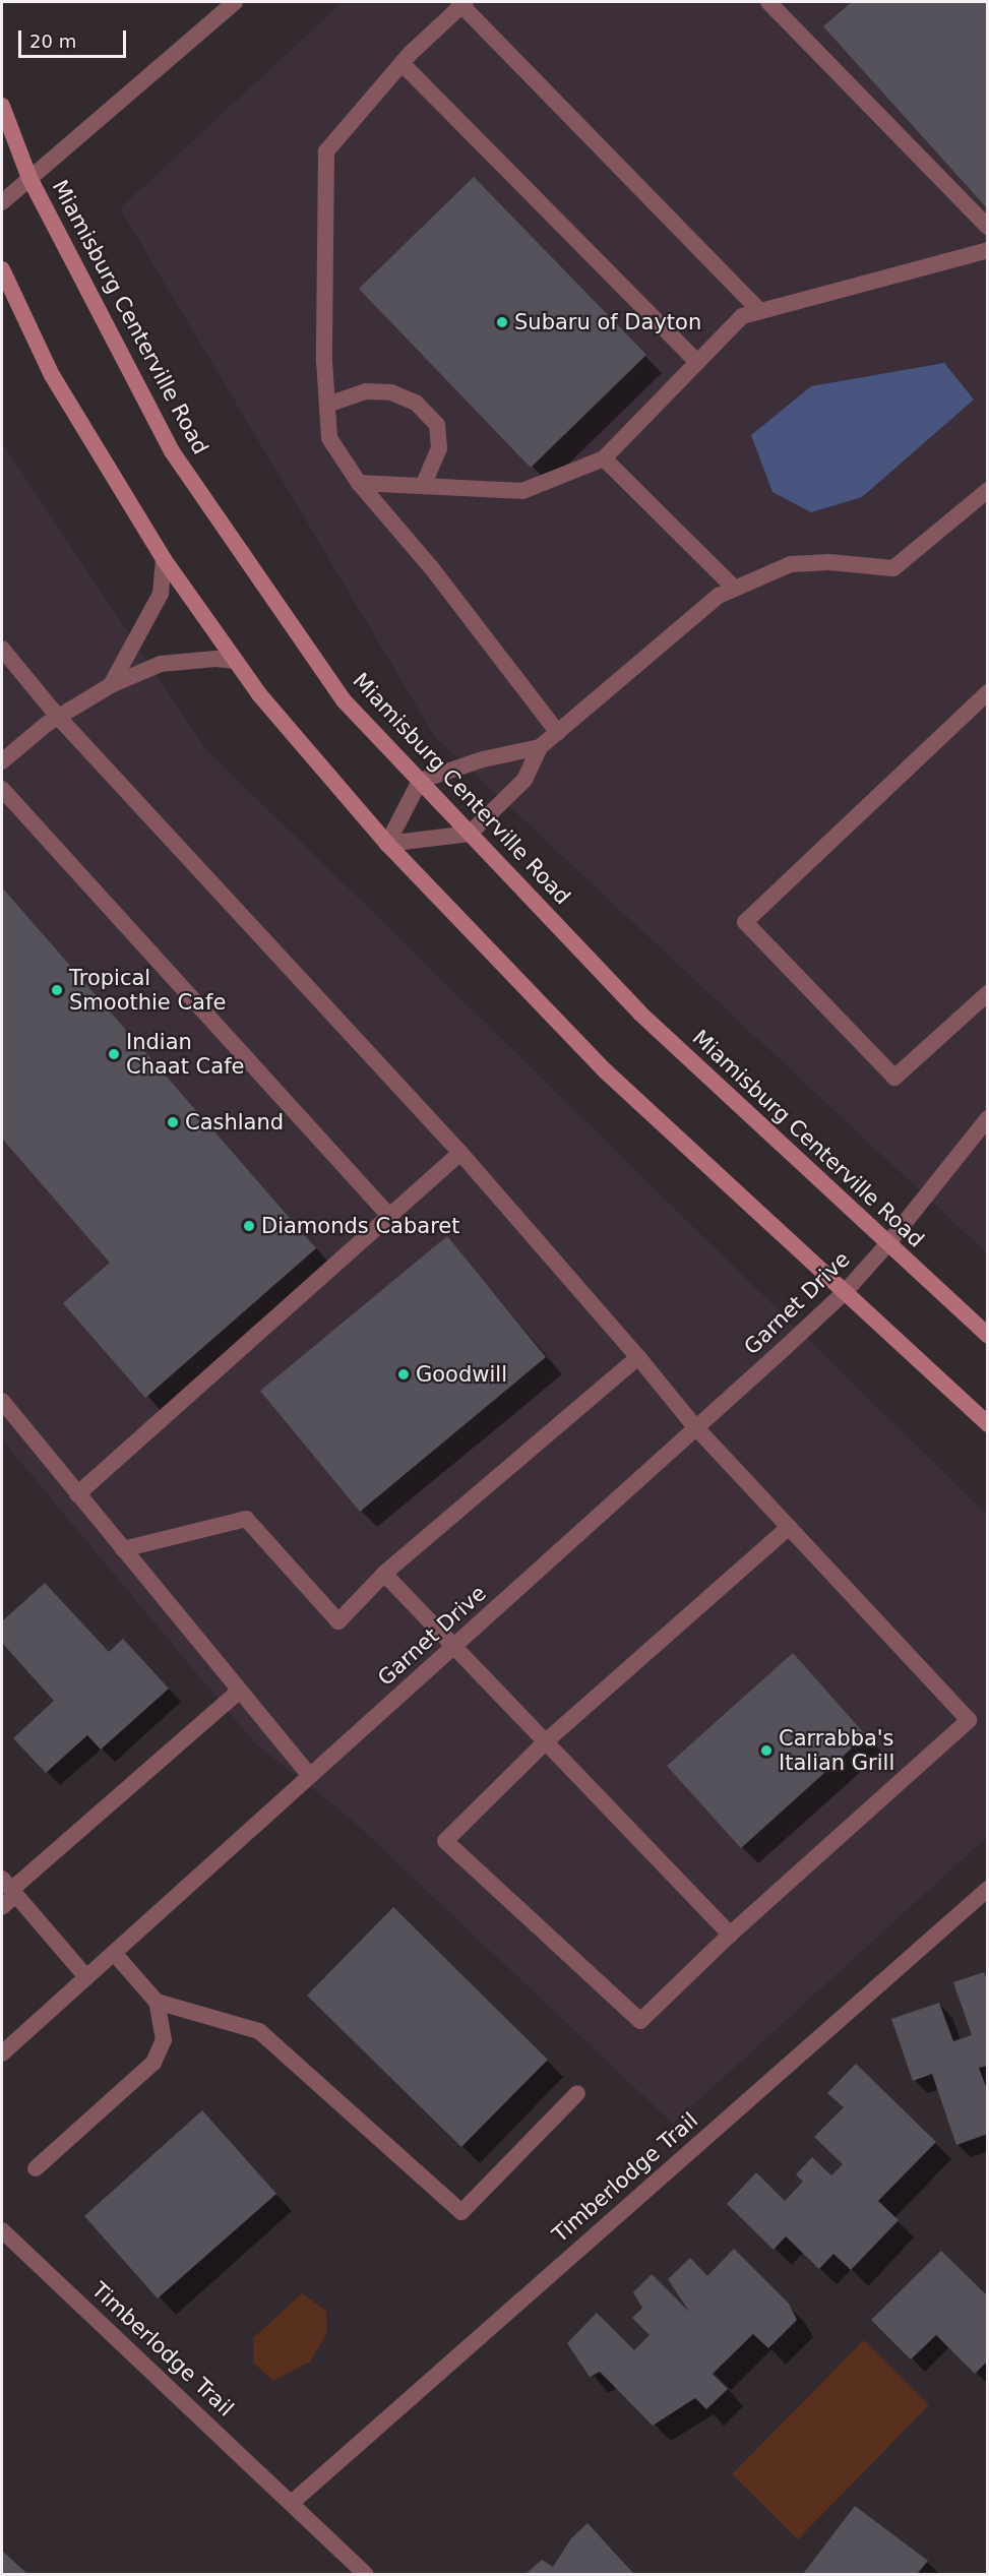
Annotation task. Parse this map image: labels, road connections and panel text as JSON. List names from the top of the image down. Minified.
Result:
{"streets":{"main road":["Miamisburg Centerville Road"],"street":["Garnet Drive","Timberlodge Trail"]},"crossings":[["Miamisburg Centerville Road","Garnet Drive"]],"places":["Subaru of Dayton","Tropical Smoothie Cafe","Indian Chaat Cafe","Cashland","Diamonds Cabaret","Goodwill","Carrabba's Italian Grill"],"scale_bar":"20 m"}
